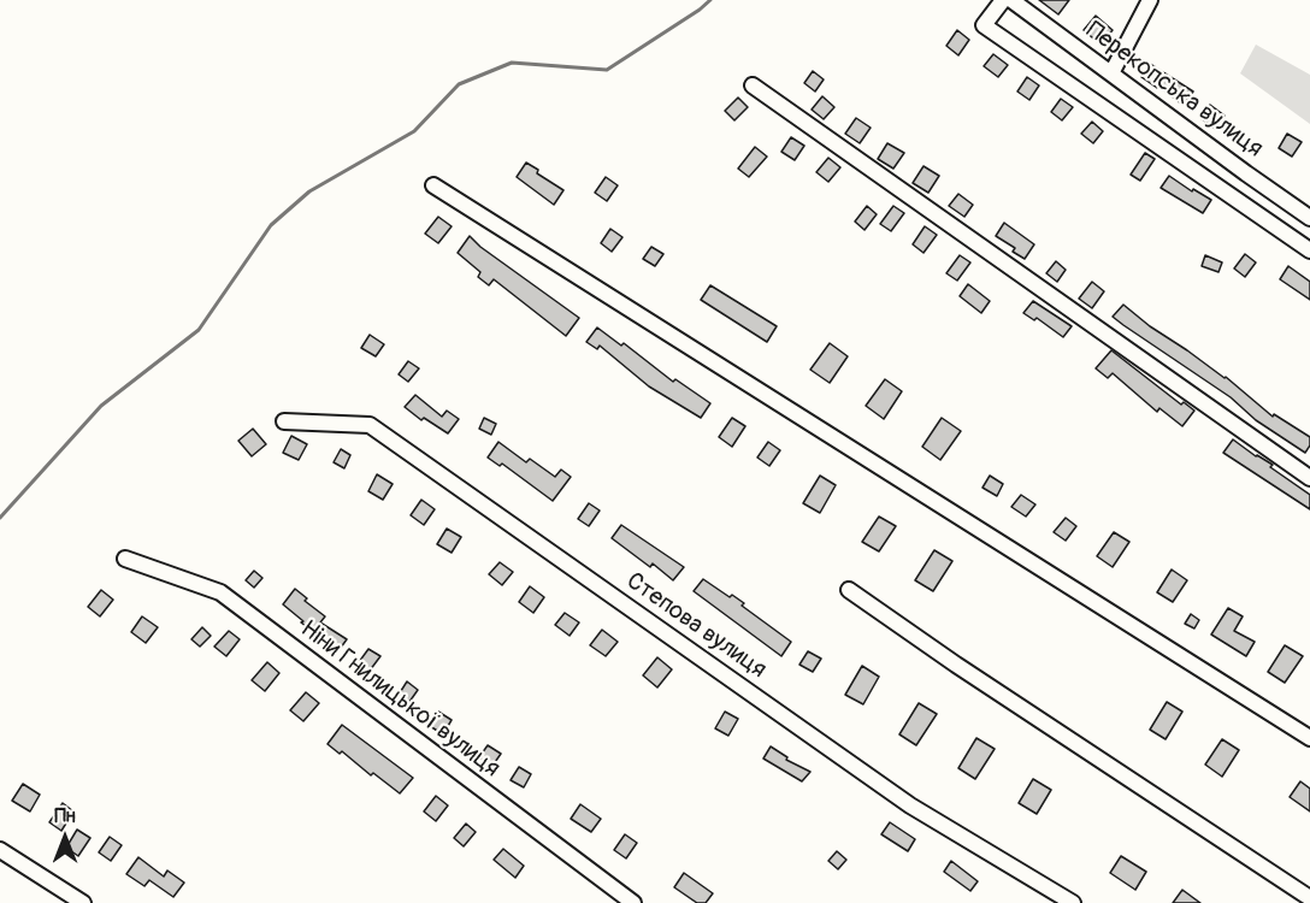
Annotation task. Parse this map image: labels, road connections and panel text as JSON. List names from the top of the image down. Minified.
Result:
{"streets":{"street":["Перекопська вулиця","Степова вулиця","Ніни Гнилицької вулиця"]},"north":"top"}
